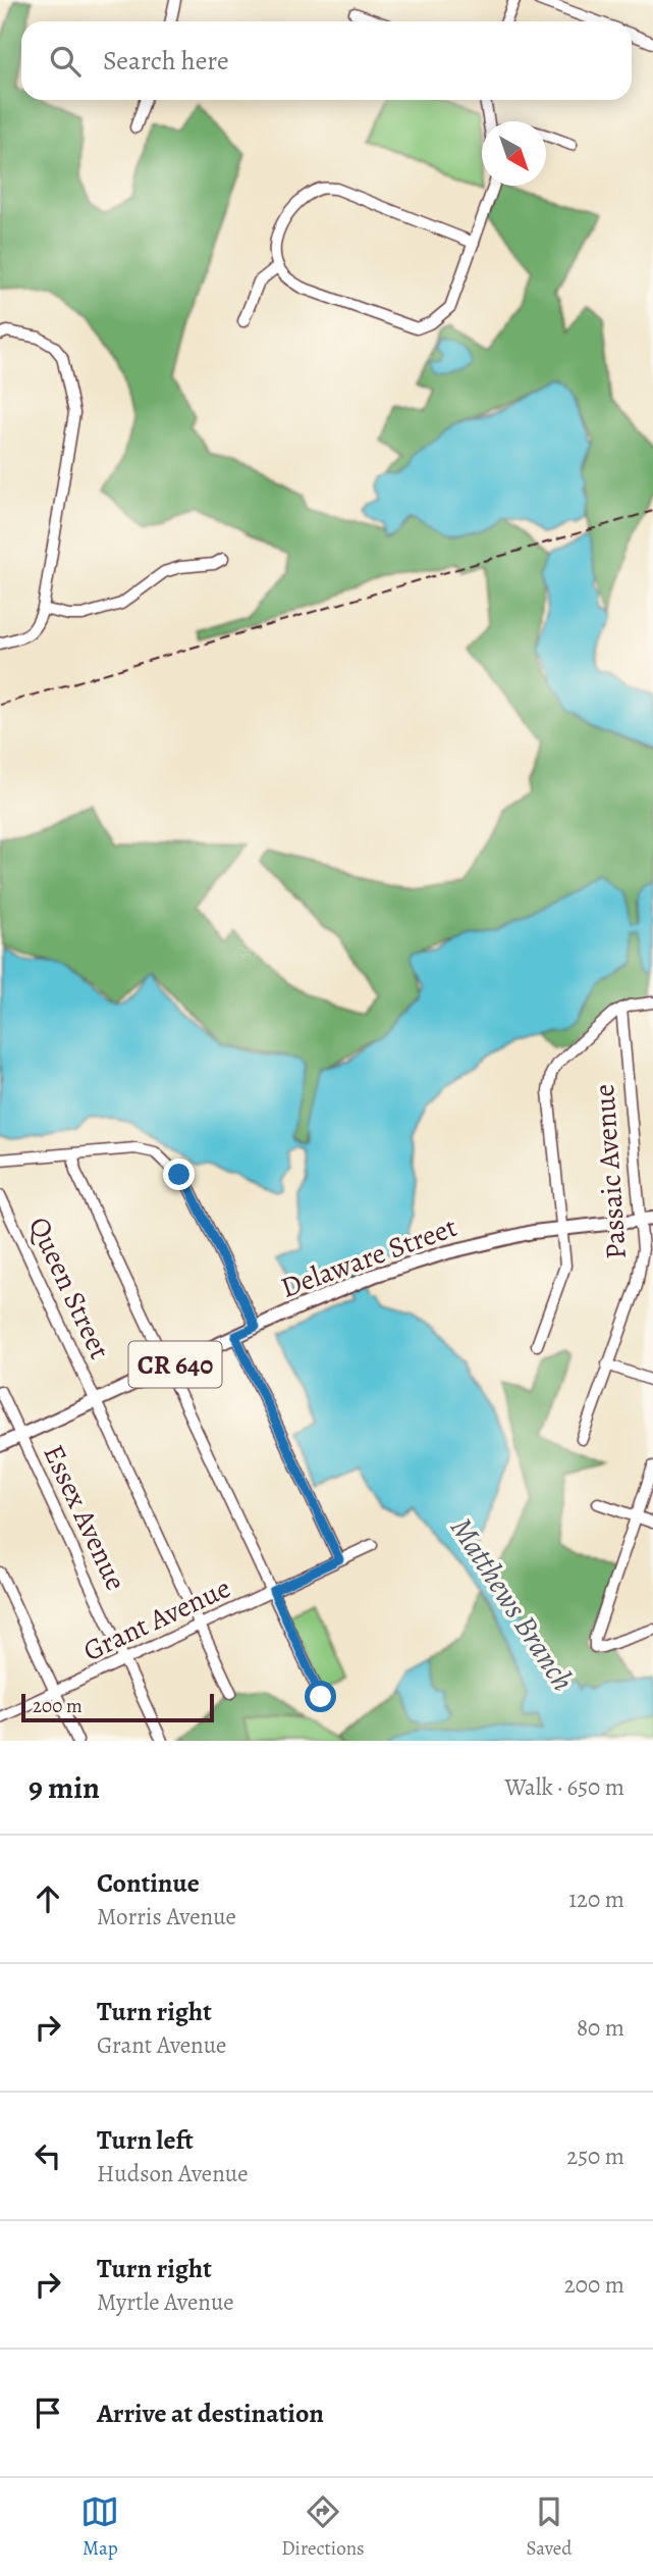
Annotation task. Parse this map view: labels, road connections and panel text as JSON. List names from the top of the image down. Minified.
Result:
{"streets":{"main road":["Delaware Street","CR 640"],"street":["Passaic Avenue","Queen Street","Essex Avenue","Grant Avenue"]},"crossings":[["Passaic Avenue","Delaware Street"],["Delaware Street","Queen Street"],["Delaware Street","Essex Avenue"],["Queen Street","Grant Avenue"],["Essex Avenue","Grant Avenue"]],"water":["Matthews Branch"],"scale_bar":"200 m","north":"bottom right","page":{"search":"Search here","scale":"200 m","heading":["9 min","Walk · 650 m"],"list":[["Continue","Morris Avenue","120 m"],["Turn right","Grant Avenue","80 m"],["Turn left","Hudson Avenue","250 m"],["Turn right","Myrtle Avenue","200 m"],"Arrive at destination"],"nav":["Map","Directions","Saved"]}}
